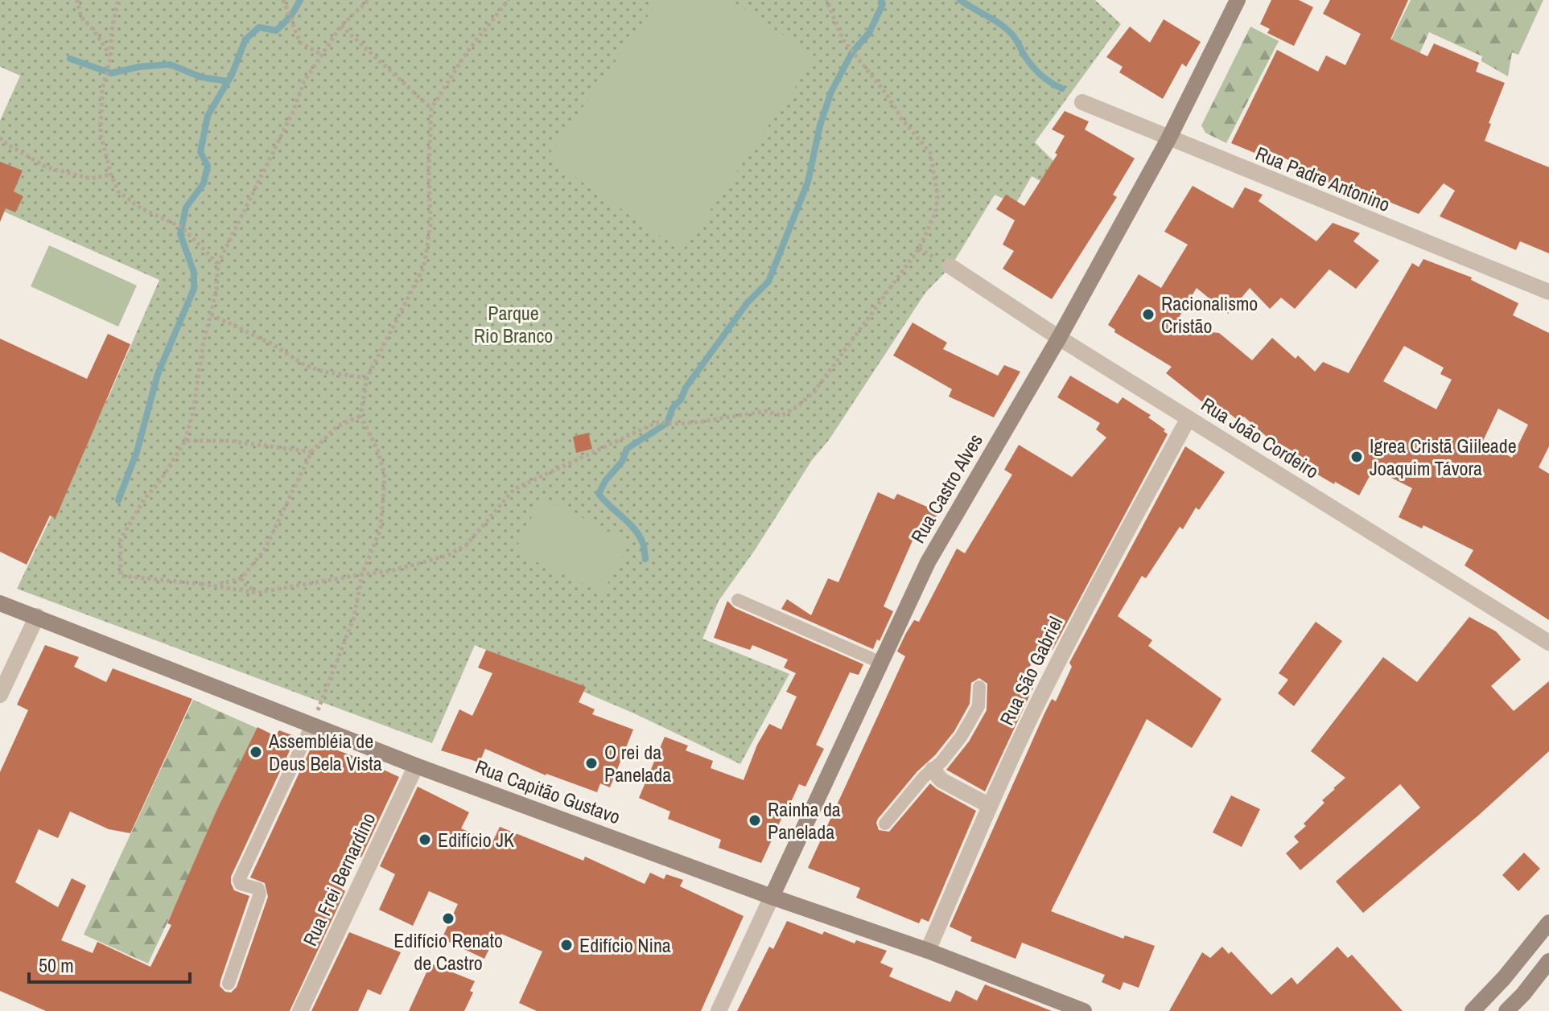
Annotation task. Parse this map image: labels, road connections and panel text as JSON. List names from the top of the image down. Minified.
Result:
{"streets":{"street":["Rua Padre Antonino","Rua João Cordeiro","Rua Castro Alves","Rua São Gabriel","Rua Capitão Gustavo","Rua Frei Bernardino"]},"crossings":[["Rua Padre Antonino","Rua Castro Alves"],["Rua João Cordeiro","Rua Castro Alves"],["Rua João Cordeiro","Rua São Gabriel"],["Rua Castro Alves","Rua Capitão Gustavo"],["Rua São Gabriel","Rua Capitão Gustavo"],["Rua Capitão Gustavo","Rua Frei Bernardino"]],"parks":["Parque Rio Branco"],"places":["Racionalismo Cristão","Igrea Cristã Giileade Joaquim Távora","Assembléia de Deus Bela Vista","O rei da Panelada","Rainha da Panelada","Edifício JK","Edifício Renato de Castro","Edifício Nina"],"scale_bar":"50 m"}
